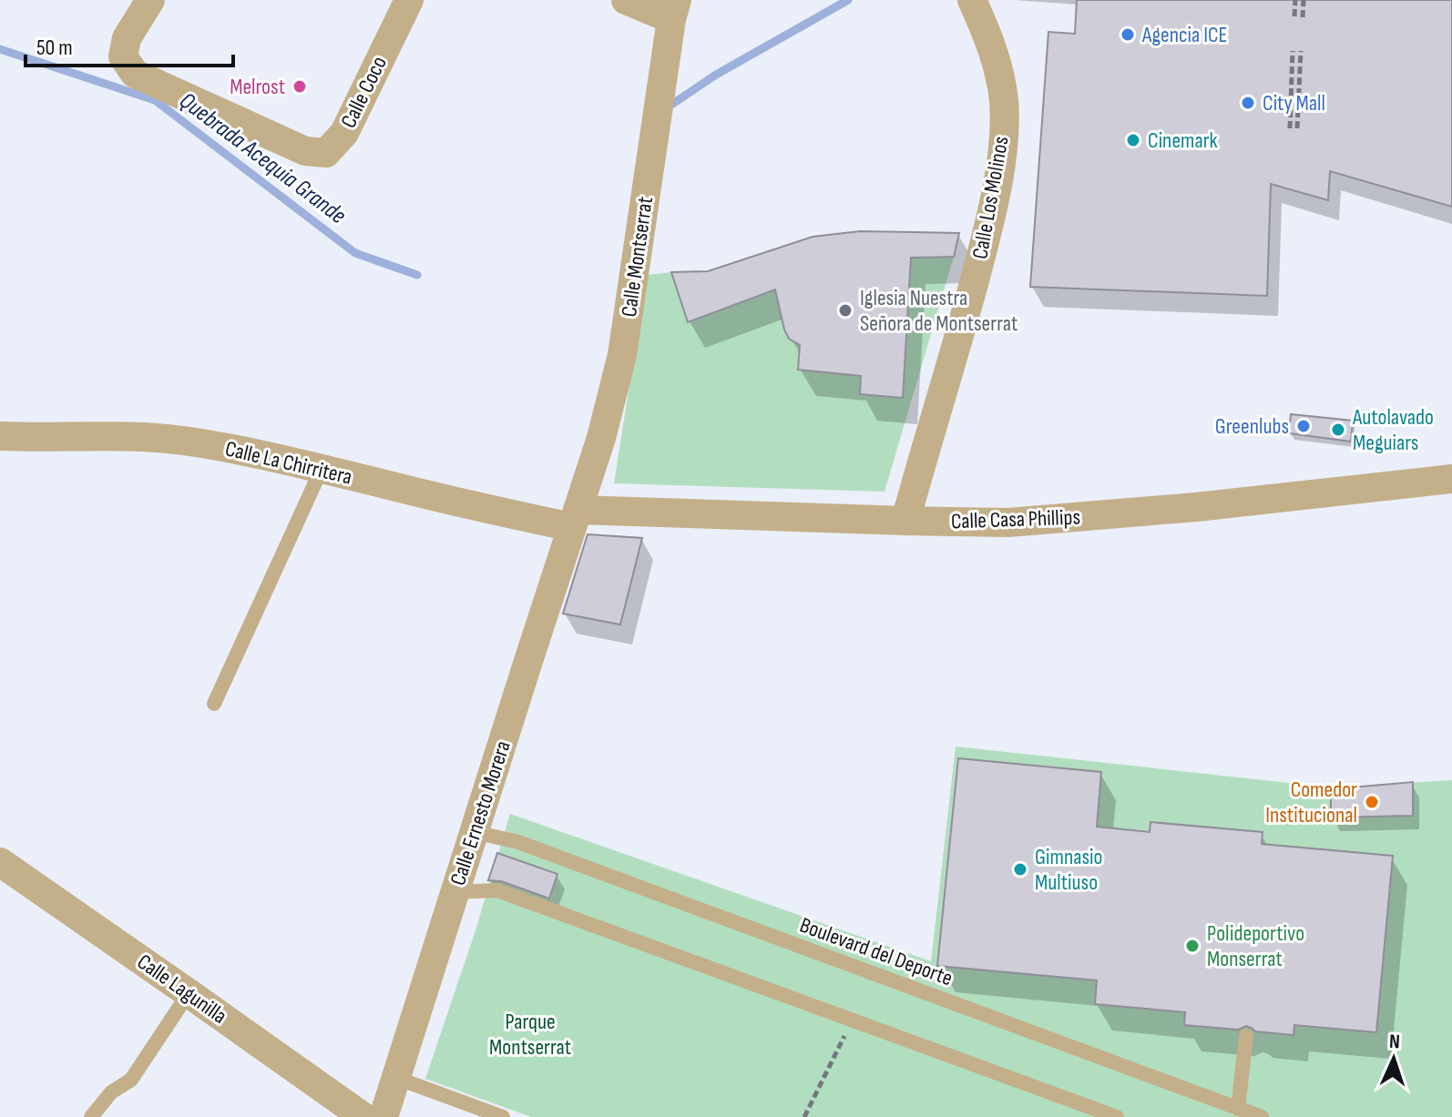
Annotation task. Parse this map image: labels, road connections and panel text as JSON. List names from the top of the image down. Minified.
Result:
{"streets":{"street":["Calle Coco","Calle Los Molinos","Calle Montserrat","Calle La Chirritera","Calle Casa Phillips","Calle Ernesto Morera","Calle Lagunilla"],"lane":["Boulevard del Deporte"]},"crossings":[["Calle Los Molinos","Calle Casa Phillips"],["Calle Montserrat","Calle La Chirritera"],["Calle Montserrat","Calle Casa Phillips"],["Calle Montserrat","Calle Ernesto Morera"],["Calle La Chirritera","Calle Casa Phillips"],["Calle La Chirritera","Calle Ernesto Morera"],["Calle Casa Phillips","Calle Ernesto Morera"],["Calle Ernesto Morera","Boulevard del Deporte"]],"water":["Quebrada Acequia Grande"],"parks":["Parque Montserrat"],"places":["Agencia ICE","Melrost","City Mall","Cinemark","Iglesia Nuestra Señora de Montserrat","Greenlubs","Autolavado Meguiars","Comedor Institucional","Gimnasio Multiuso","Polideportivo Monserrat"],"scale_bar":"50 m","north":"top"}
